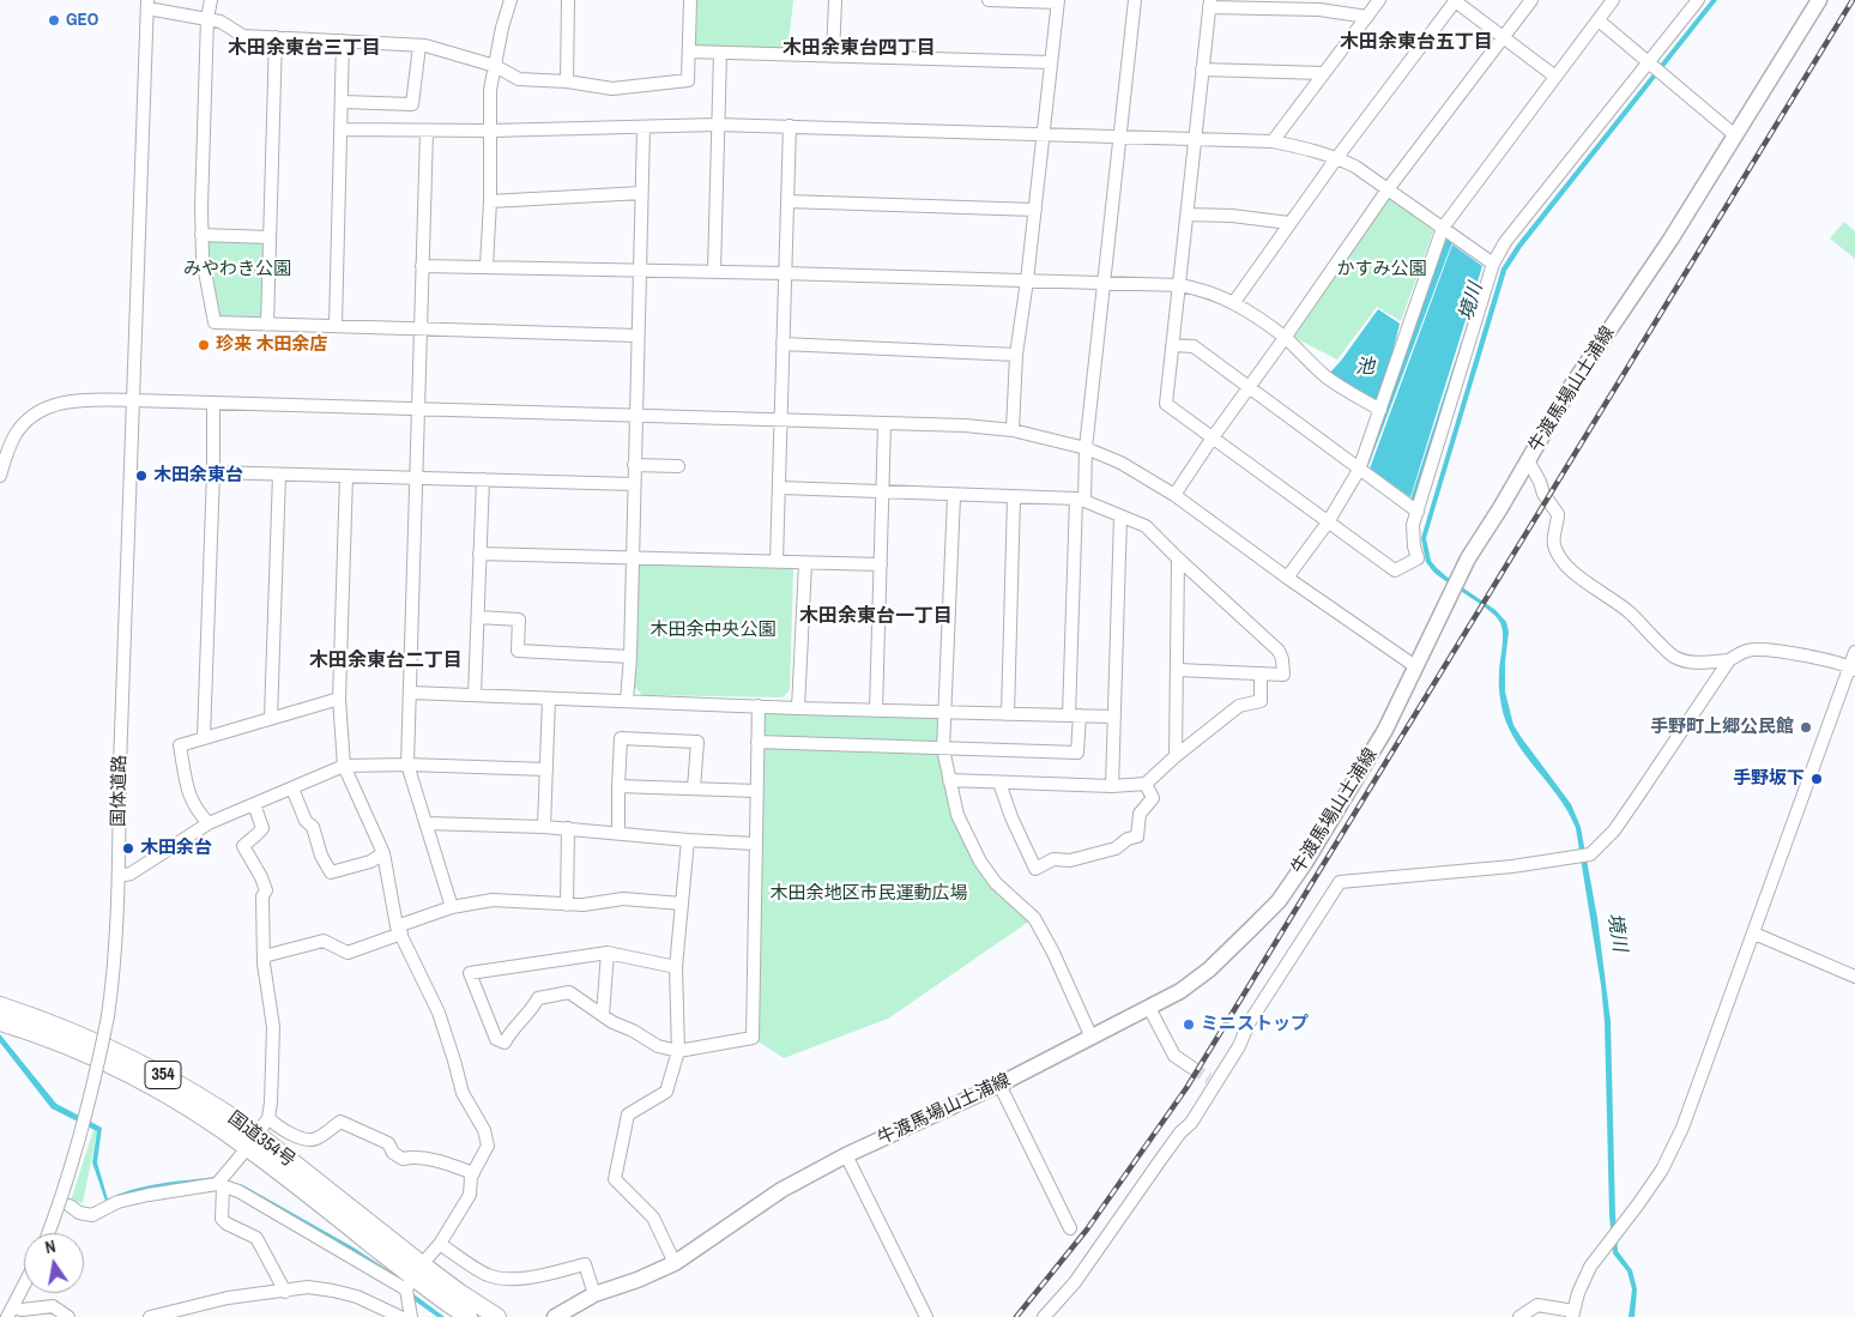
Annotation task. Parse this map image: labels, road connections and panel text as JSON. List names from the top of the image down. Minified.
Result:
{"streets":{"highway":["354","国道354号"],"main road":["牛渡馬場山土浦線"],"street":["国体道路"]},"districts":["木田余東台五丁目","木田余東台三丁目","木田余東台四丁目","木田余東台一丁目","木田余東台二丁目"],"water":["境川","池"],"parks":["みやわき公園","かすみ公園","木田余中央公園","木田余地区市民運動広場"],"places":["GEO","珍来 木田余店","木田余東台","手野町上郷公民館","手野坂下","木田余台","ミニストップ"],"north":"top"}
